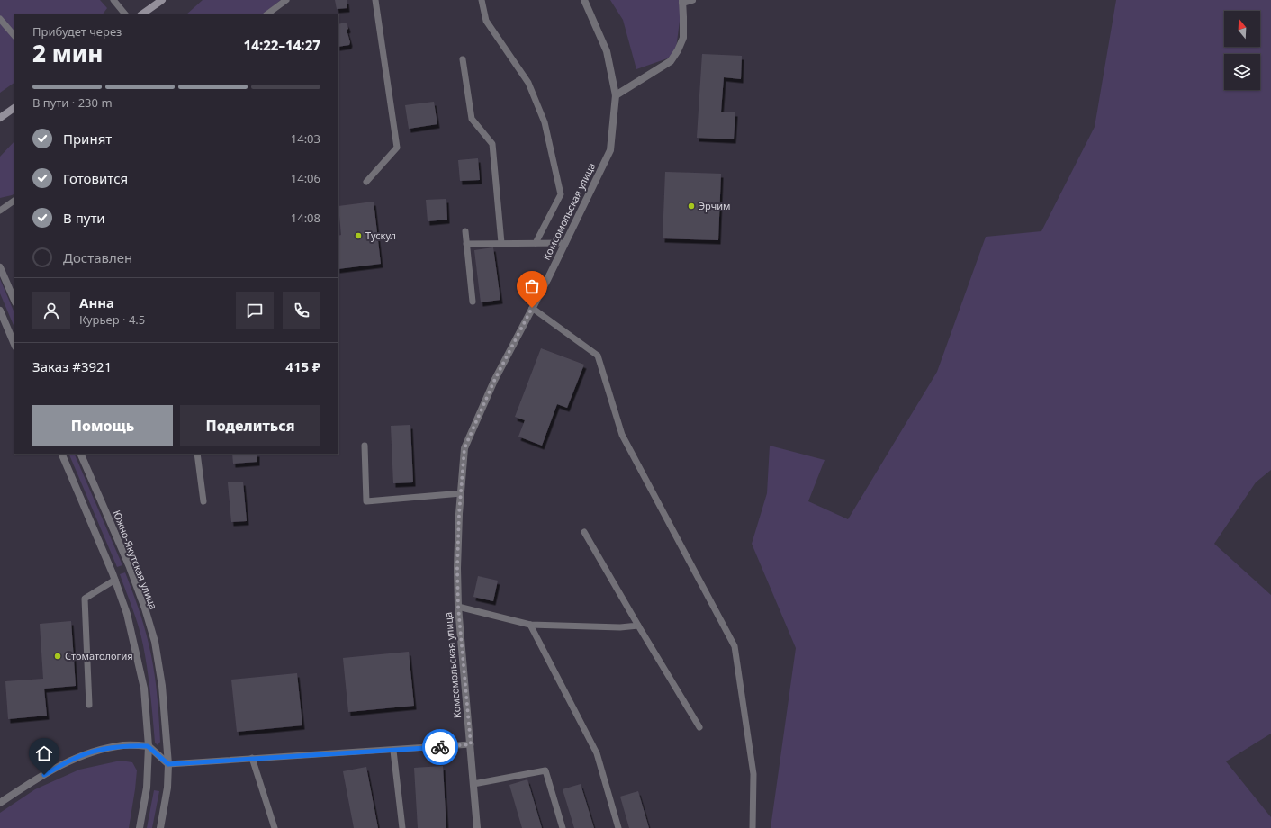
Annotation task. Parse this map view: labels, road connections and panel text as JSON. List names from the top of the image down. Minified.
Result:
{"streets":{"street":["Комсомольская улица","Южно-Якутская улица"]},"places":["Эрчим","Тускул","Стоматология"],"north":"top","page":{"heading":["2 мин","Прибудет через","14:22–14:27"],"panel":["Анна","Курьер · 4.5","Заказ #3921","415 ₽"],"bar":"В пути · 230 m","list":[["Принят","14:03"],["Готовится","14:06"],["В пути","14:08"],"Доставлен"],"buttons":["Помощь","Поделиться"]}}
